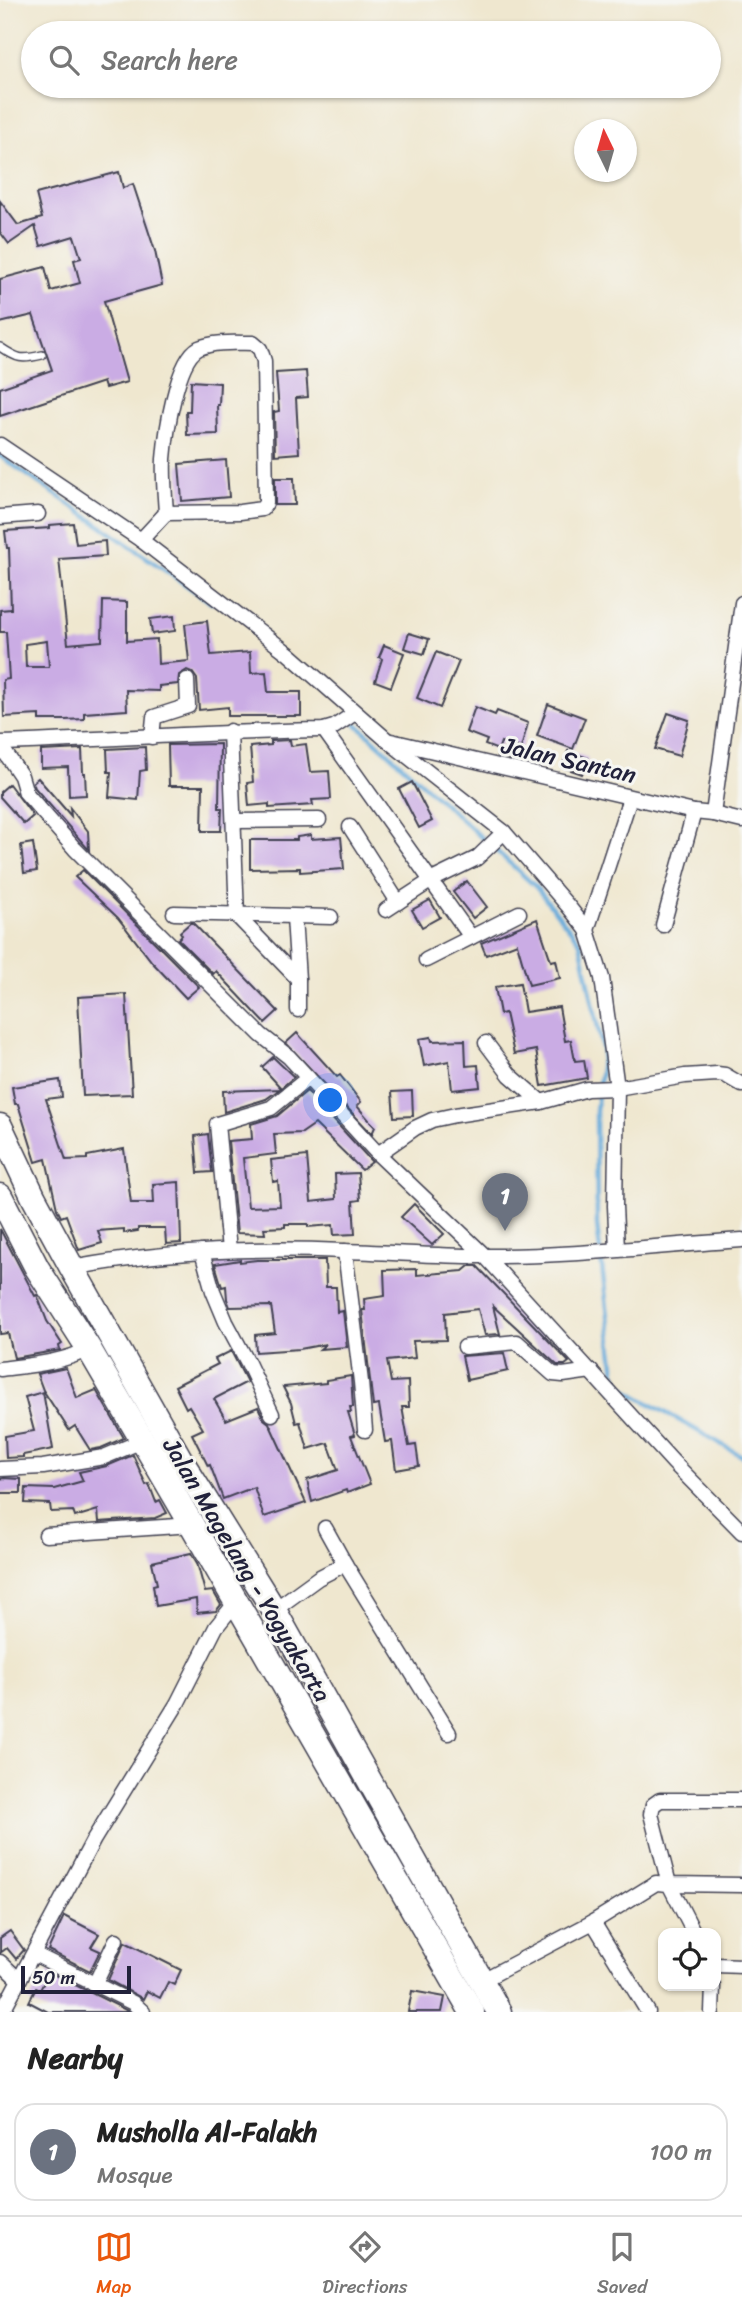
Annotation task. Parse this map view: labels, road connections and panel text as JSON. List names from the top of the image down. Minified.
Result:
{"streets":{"highway":["Jalan Magelang - Yogyakarta"],"street":["Jalan Santan"]},"scale_bar":"50 m","north":"top","page":{"search":"Search here","pins":"1","scale":"50 m","heading":"Nearby","list":[{"mark":"1","name":"Musholla Al-Falakh","note":"Mosque","value":"100 m"}],"nav":["Map","Directions","Saved"]}}
